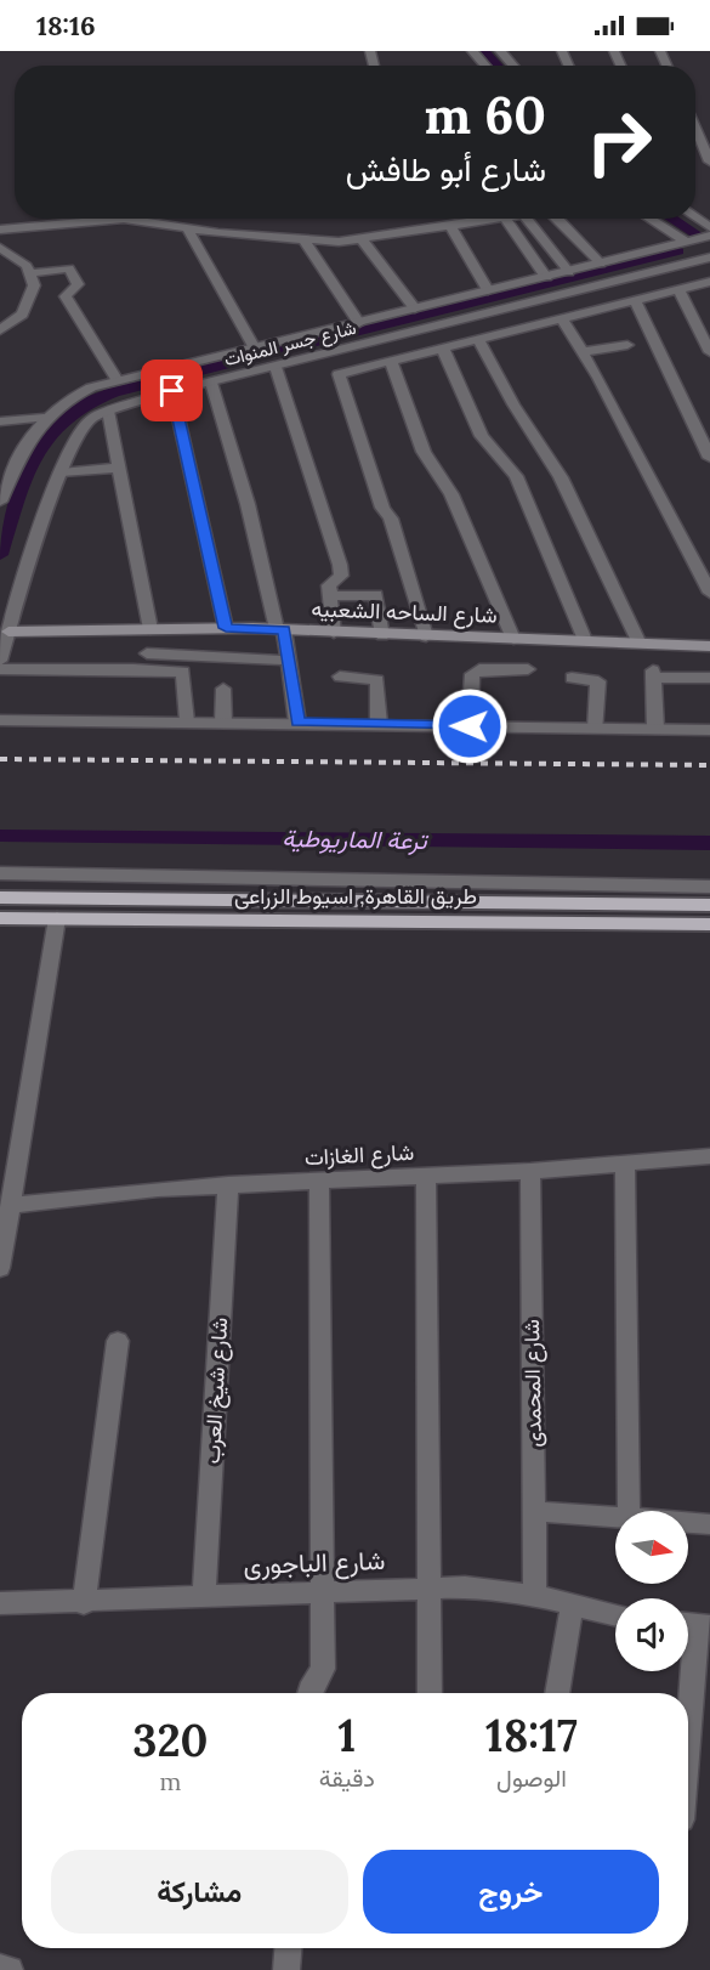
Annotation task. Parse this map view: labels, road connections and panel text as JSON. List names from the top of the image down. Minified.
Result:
{"streets":{"highway":["طريق القاهرة, اسيوط الزراعى"],"main road":["شارع الساحه الشعبيه"],"street":["شارع جسر المنوات","شارع الغازات","شارع المحمدى","شارع شيخ العرب","شارع الباجورى"]},"crossings":[["شارع جسر المنوات","شارع الساحه الشعبيه"],["شارع الغازات","شارع المحمدى"],["شارع الغازات","شارع شيخ العرب"],["شارع المحمدى","شارع الباجورى"],["شارع شيخ العرب","شارع الباجورى"]],"water":["ترعة الماريوطية"],"north":"right","page":{"status":"18:16","turn":["60 m","شارع أبو طافش"],"eta":["18:17","الوصول","1","دقيقة","320","m"],"buttons":["خروج","مشاركة"]}}
